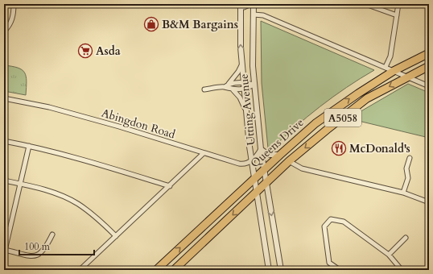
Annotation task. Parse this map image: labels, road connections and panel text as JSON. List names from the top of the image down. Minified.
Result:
{"streets":{"highway":["A5058","Queens Drive"],"street":["Utting Avenue","Abingdon Road"]},"crossings":[["Utting Avenue","Abingdon Road"],["Utting Avenue","Queens Drive"]],"places":{"shop":["B&M Bargains"],"supermarket":["Asda"],"restaurant":["McDonald's"]},"scale_bar":"100 m"}
